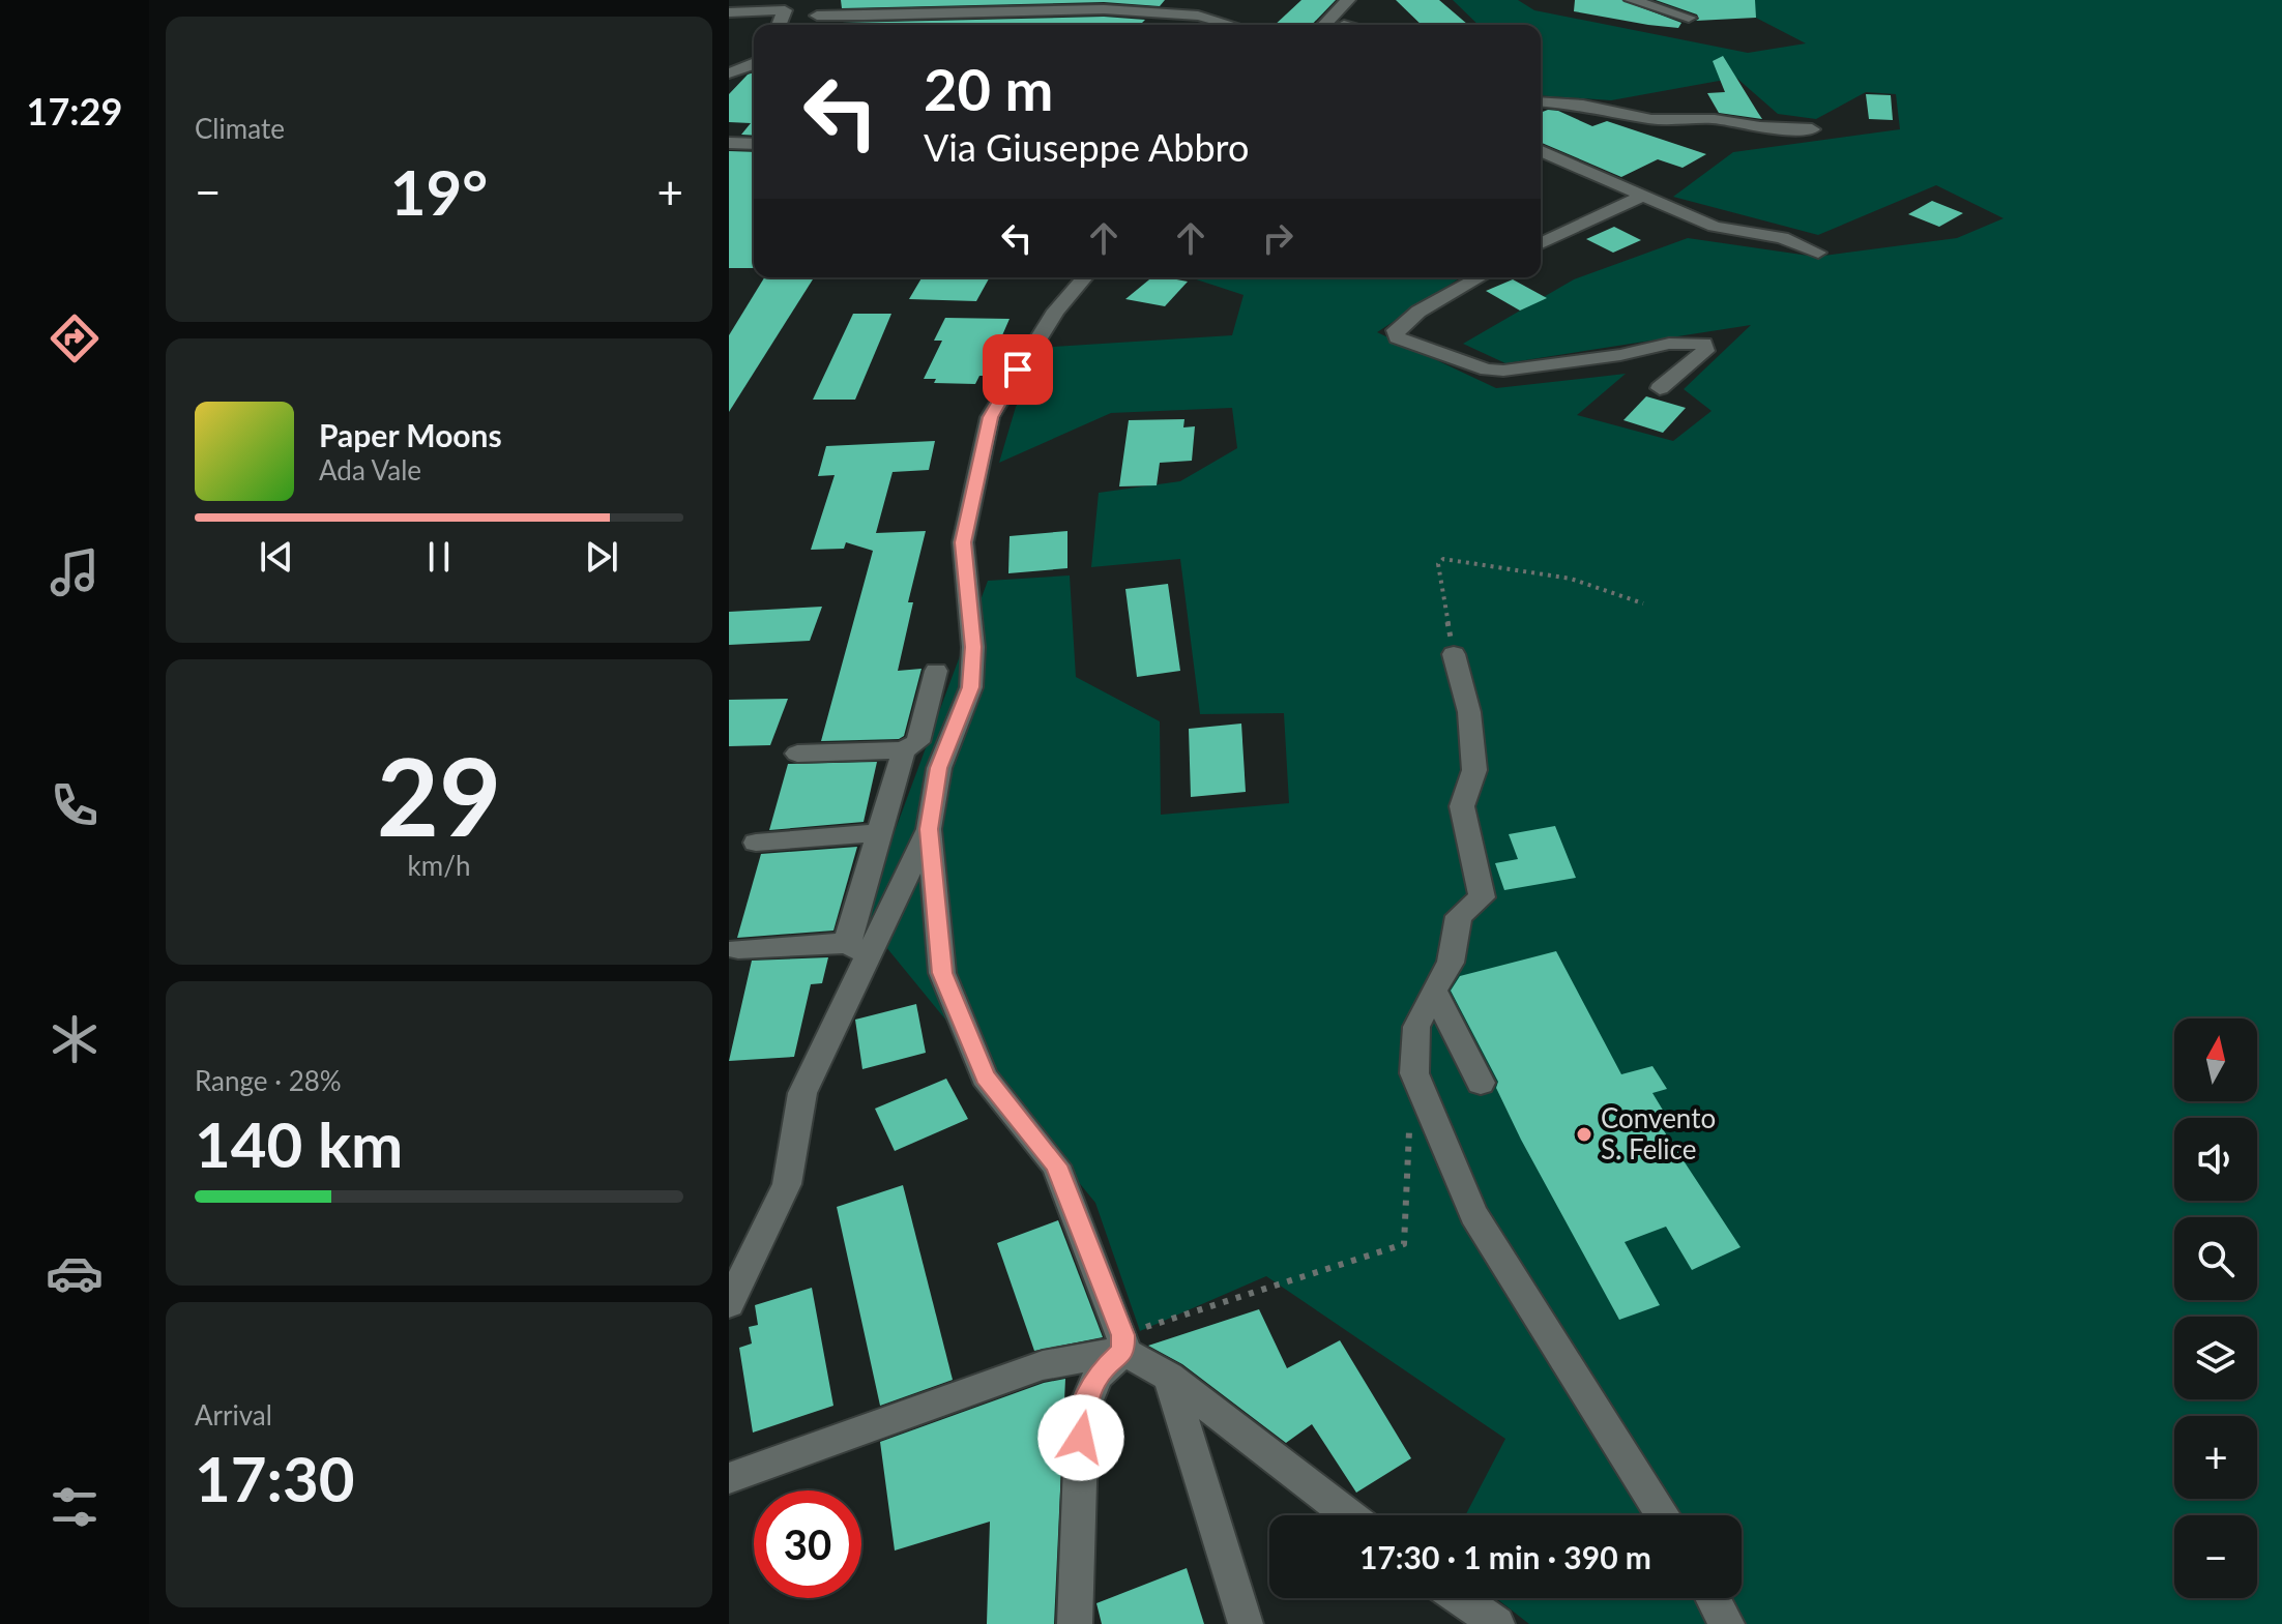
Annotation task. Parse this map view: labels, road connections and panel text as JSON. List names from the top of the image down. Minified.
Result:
{"places":["Convento S. Felice"],"north":"top","page":{"tabs":"17:29","tile":["Climate",["29","km/h"],["Range · 28%","140 km"],["Arrival","17:30"]],"turn":["20 m","Via Giuseppe Abbro"],"heat":["−","19°","+"],"song":["Paper Moons","Ada Vale"],"map_buttons":["+","−"],"limit":"30","trip":"17:30 · 1 min · 390 m"}}
